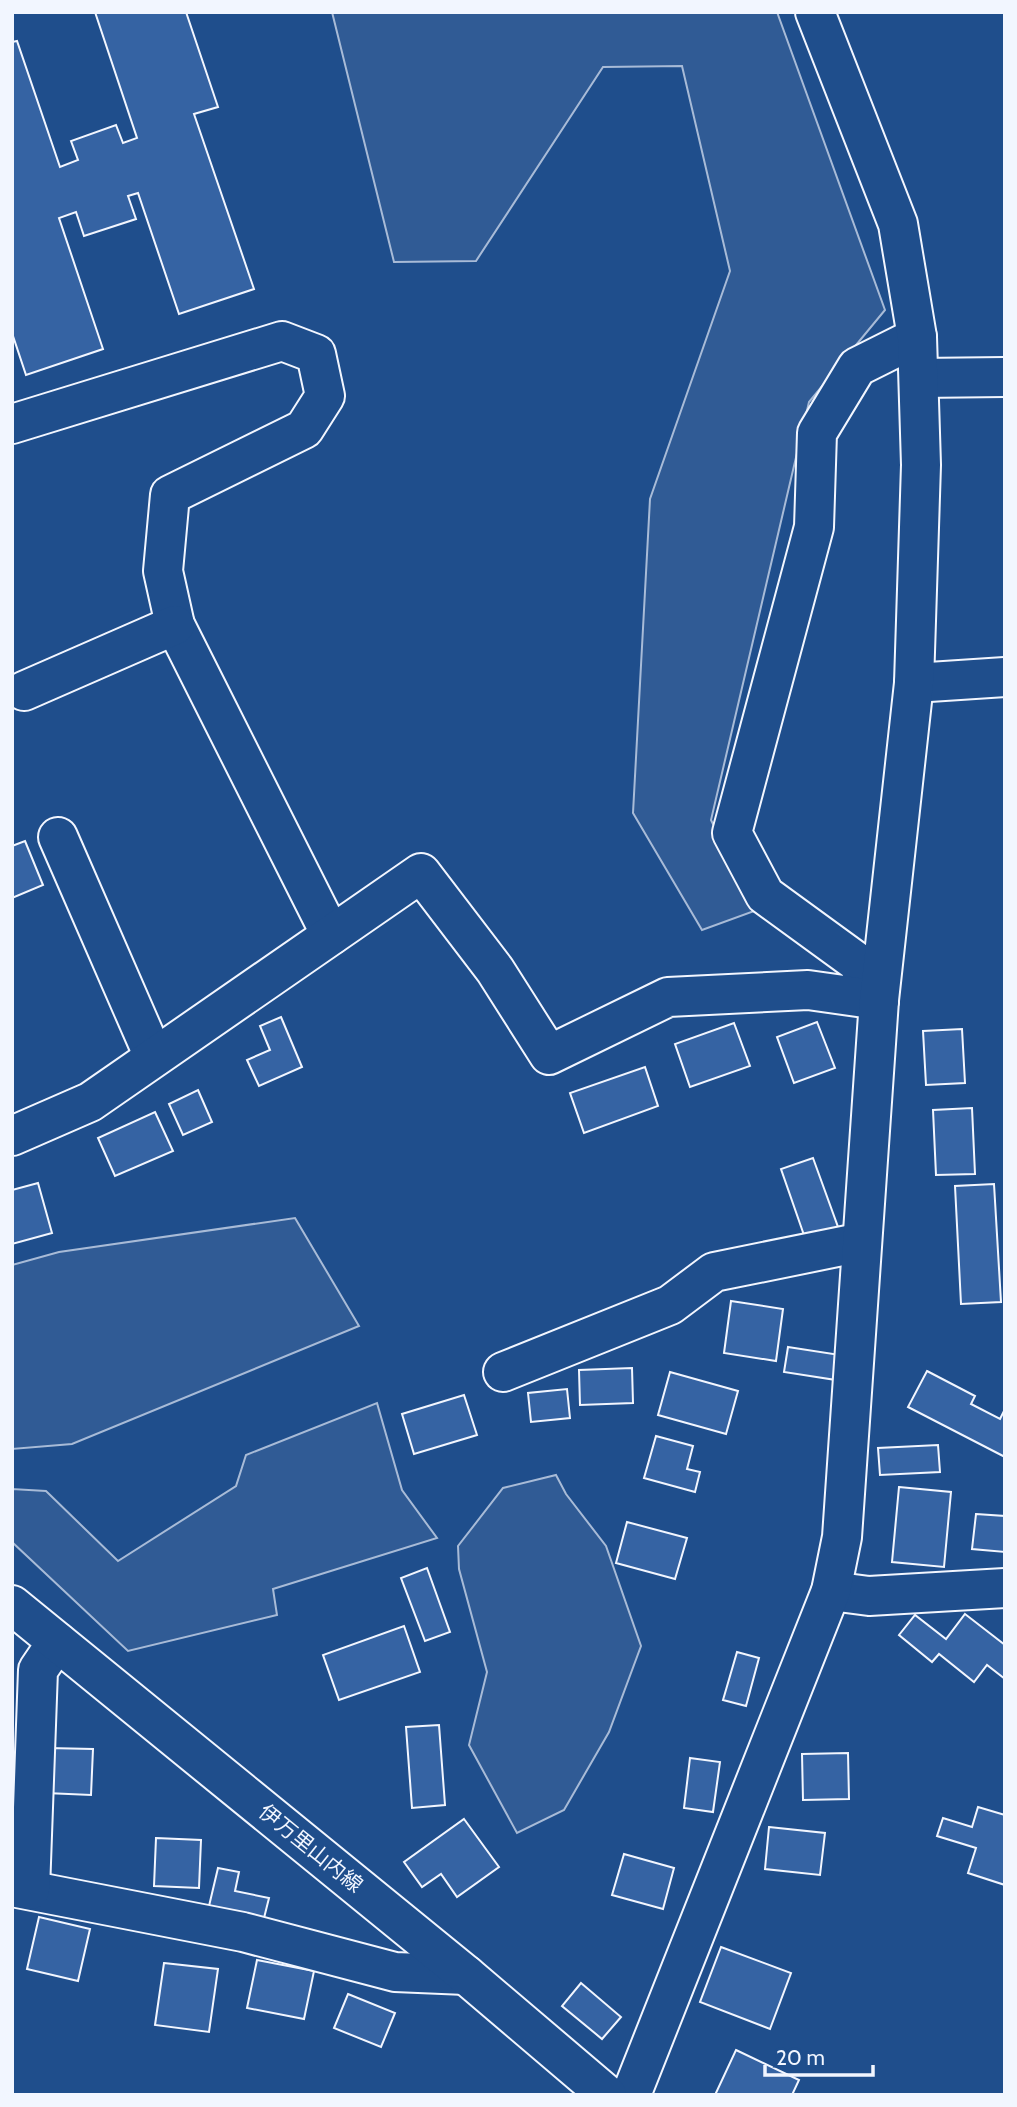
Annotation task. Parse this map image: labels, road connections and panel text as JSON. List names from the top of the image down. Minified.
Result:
{"streets":{"street":["伊万里山内線"]},"scale_bar":"20 m"}
